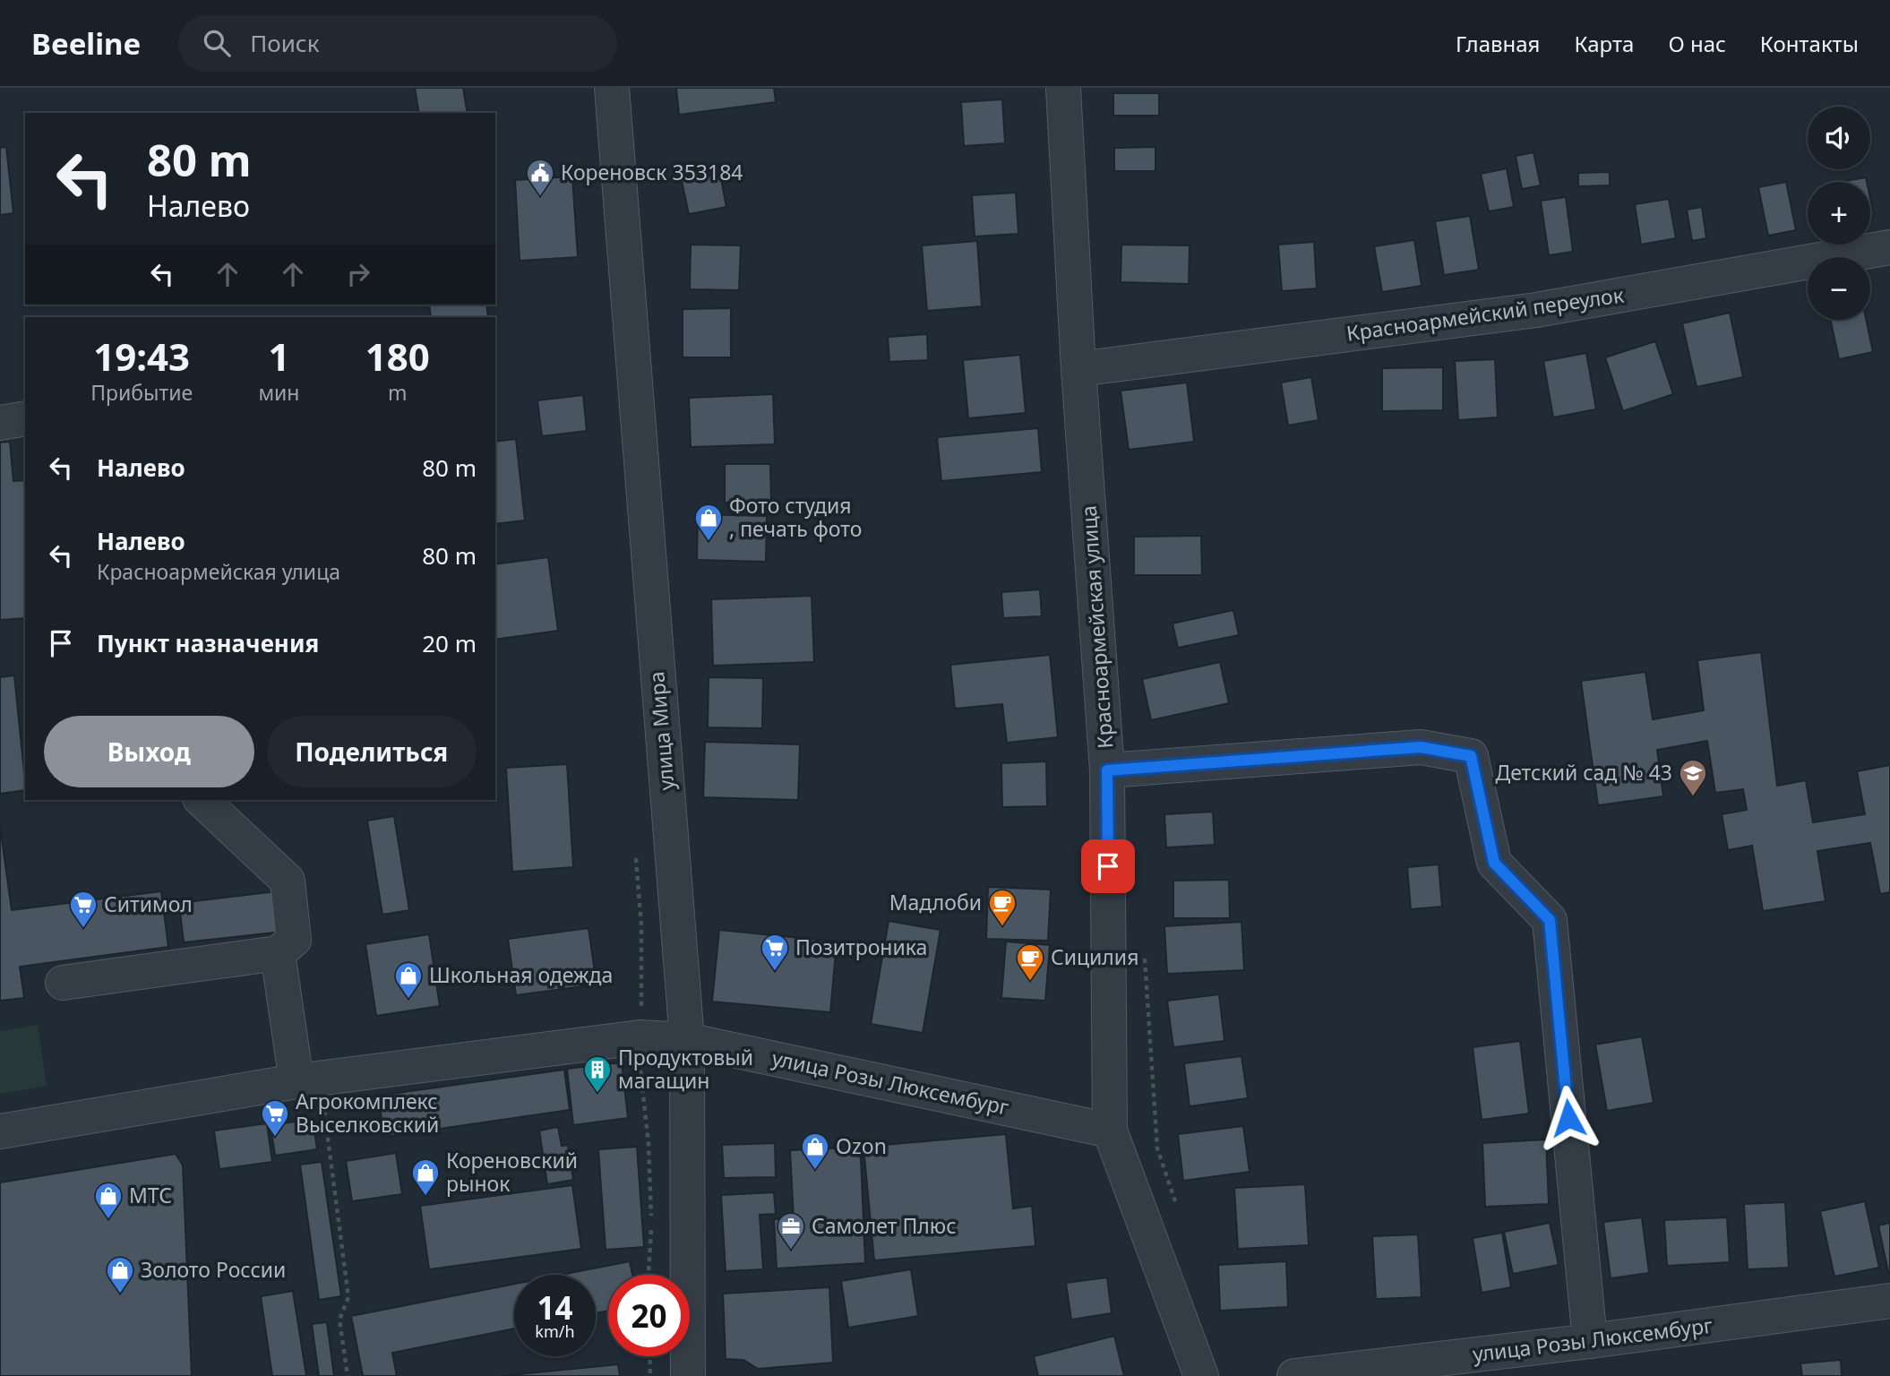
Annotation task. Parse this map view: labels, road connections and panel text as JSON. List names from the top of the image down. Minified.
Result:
{"streets":{"street":["Красноармейский переулок","Красноармейская улица","улица Мира","улица Розы Люксембург"]},"crossings":[["Красноармейский переулок","Красноармейская улица"],["Красноармейская улица","улица Розы Люксембург"],["улица Мира","улица Розы Люксембург"]],"places":{"public building":["Кореновск 353184"],"shop":["Фото студия , печать фото","Школьная одежда","Ozon","Кореновский рынок","МТС","Золото России"],"school or university":["Детский сад № 43"],"cafe":["Мадлоби","Сицилия"],"supermarket":["Ситимол","Позитроника","Агрокомплекс Выселковский"],"building":["Продуктовый магащин"],"office":["Самолет Плюс"]},"page":{"header":"Beeline","search":"Поиск","nav":["Главная","Карта","О нас","Контакты"],"map_buttons":["+","−"],"turn":["80 m","Налево"],"eta":["19:43","Прибытие","1","мин","180","m"],"list":[{"name":"Налево","value":"80 m"},{"name":"Налево","note":"Красноармейская улица","value":"80 m"},{"name":"Пункт назначения","value":"20 m"}],"buttons":["Выход","Поделиться"],"speed":"14 km/h","limit":"20"}}
